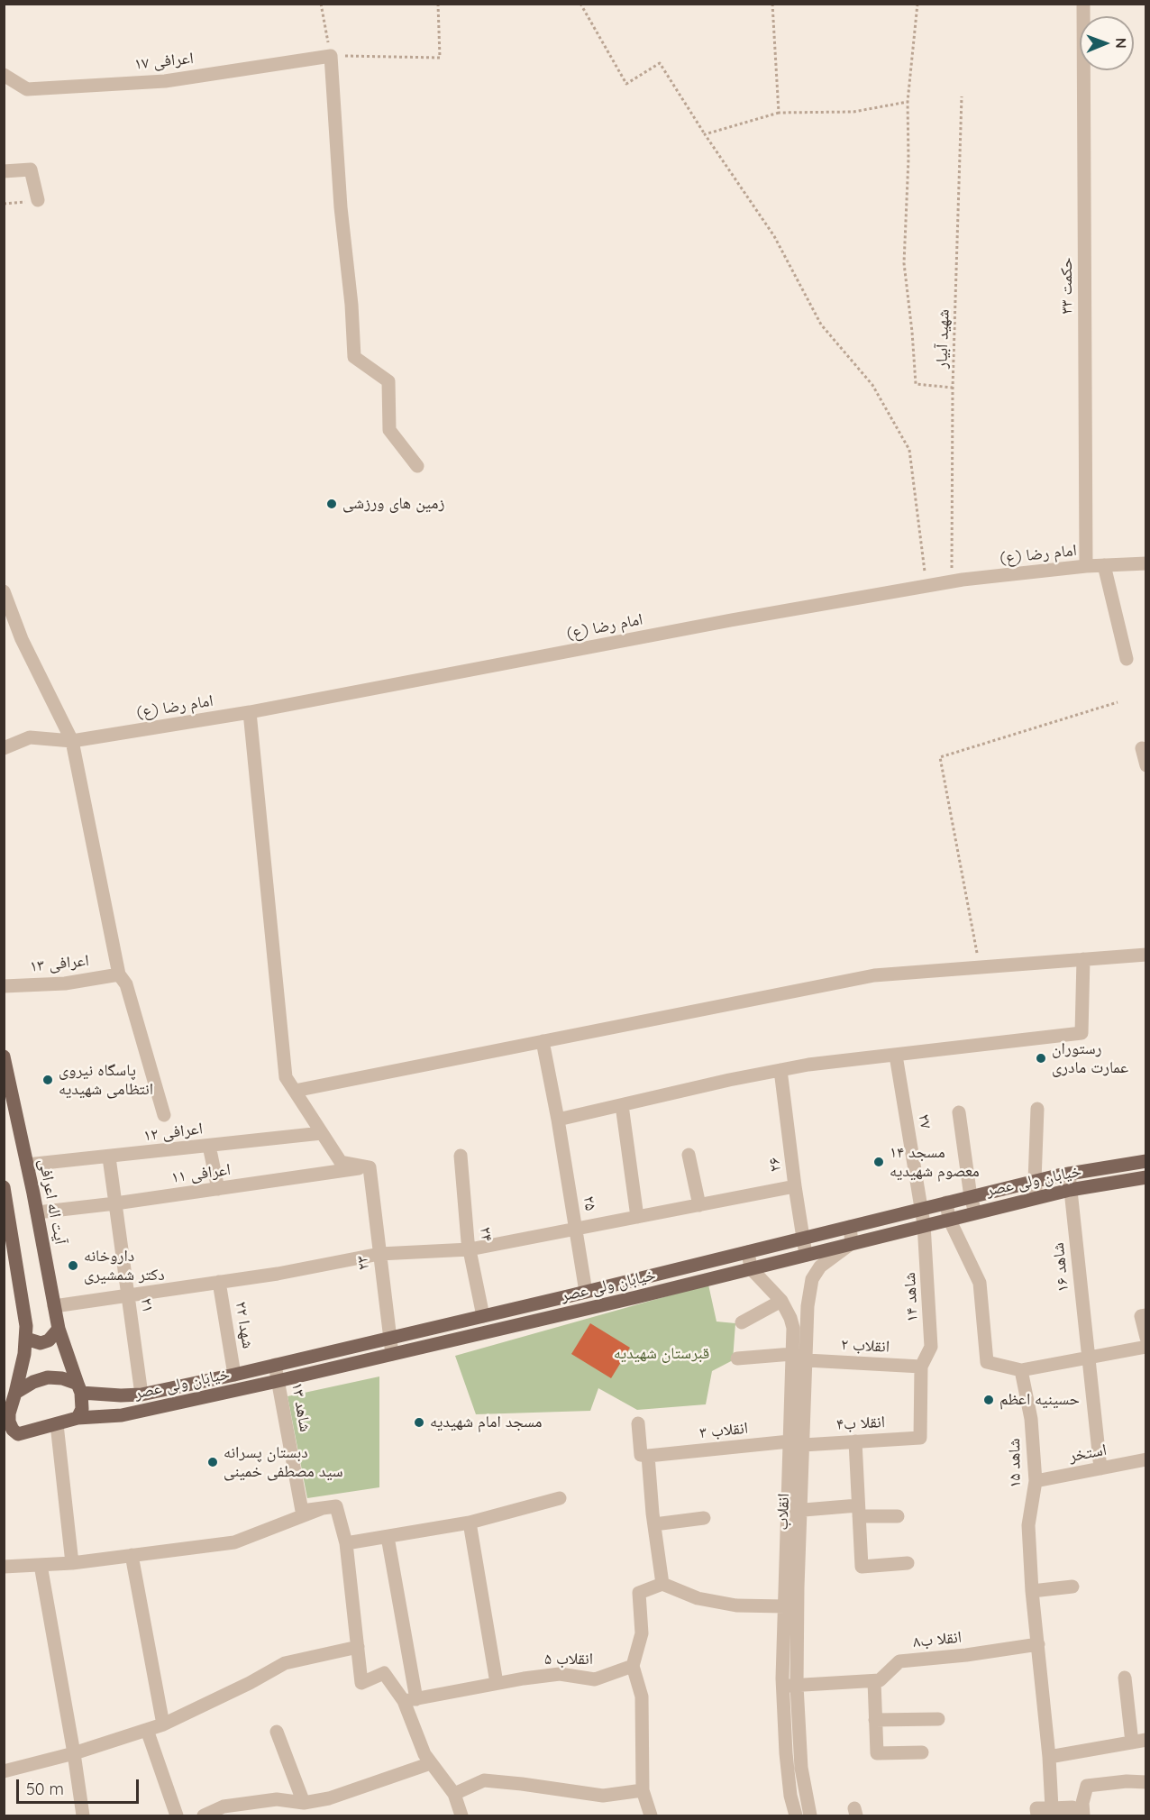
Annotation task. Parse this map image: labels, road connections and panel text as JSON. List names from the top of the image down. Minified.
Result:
{"streets":{"main road":["خیابان ولی عصر","آیت اله اعرافی"],"street":["اعرافی ۱۷","حکمت ۳۳","امام رضا (ع)","اعرافی ۱۳","۲۷","اعرافی ۱۲","۲۶","اعرافی ۱۱","۲۵","۲۴","۲۳","شاهد ۱۶","شاهد ۱۴","۲۱","شهدا ۲۲","انقلاب ۲","شاهد ۱۳","انقلا ب۴","انقلاب ۳","استخر","شاهد ۱۵","انقلاب","انقلا ب۸","انقلاب ۵"],"path":["شهید آبیار"]},"crossings":[["حکمت ۳۳","امام رضا (ع)"],["شهید آبیار","امام رضا (ع)"],["۲۷","خیابان ولی عصر"],["۲۷","شاهد ۱۴"],["اعرافی ۱۲","آیت اله اعرافی"],["اعرافی ۱۲","۲۱"],["۲۶","خیابان ولی عصر"],["اعرافی ۱۱","آیت اله اعرافی"],["اعرافی ۱۱","۲۳"],["اعرافی ۱۱","۲۱"],["خیابان ولی عصر","آیت اله اعرافی"],["خیابان ولی عصر","۲۵"],["خیابان ولی عصر","۲۴"],["خیابان ولی عصر","۲۳"],["خیابان ولی عصر","شاهد ۱۶"],["خیابان ولی عصر","شاهد ۱۴"],["خیابان ولی عصر","۲۱"],["خیابان ولی عصر","شهدا ۲۲"],["خیابان ولی عصر","شاهد ۱۳"],["خیابان ولی عصر","انقلاب"],["شاهد ۱۶","استخر"],["شاهد ۱۴","انقلاب ۲"],["شاهد ۱۴","انقلا ب۴"],["انقلاب ۲","انقلاب"],["انقلا ب۴","انقلاب ۳"],["انقلا ب۴","انقلاب"],["انقلاب ۳","انقلاب"],["استخر","شاهد ۱۵"],["شاهد ۱۵","انقلا ب۸"]],"parks":["قبرستان شهیدیه"],"places":["زمین های ورزشی","رستوران عمارت مادری","پاسگاه نیروی انتظامی شهیدیه","مسجد ۱۴ معصوم شهیدیه","داروخانه دکتر شمشیری","حسینیه اعظم","مسجد امام شهیدیه","دبستان پسرانه سید مصطفی خمینی"],"scale_bar":"50 m","north":"right"}
